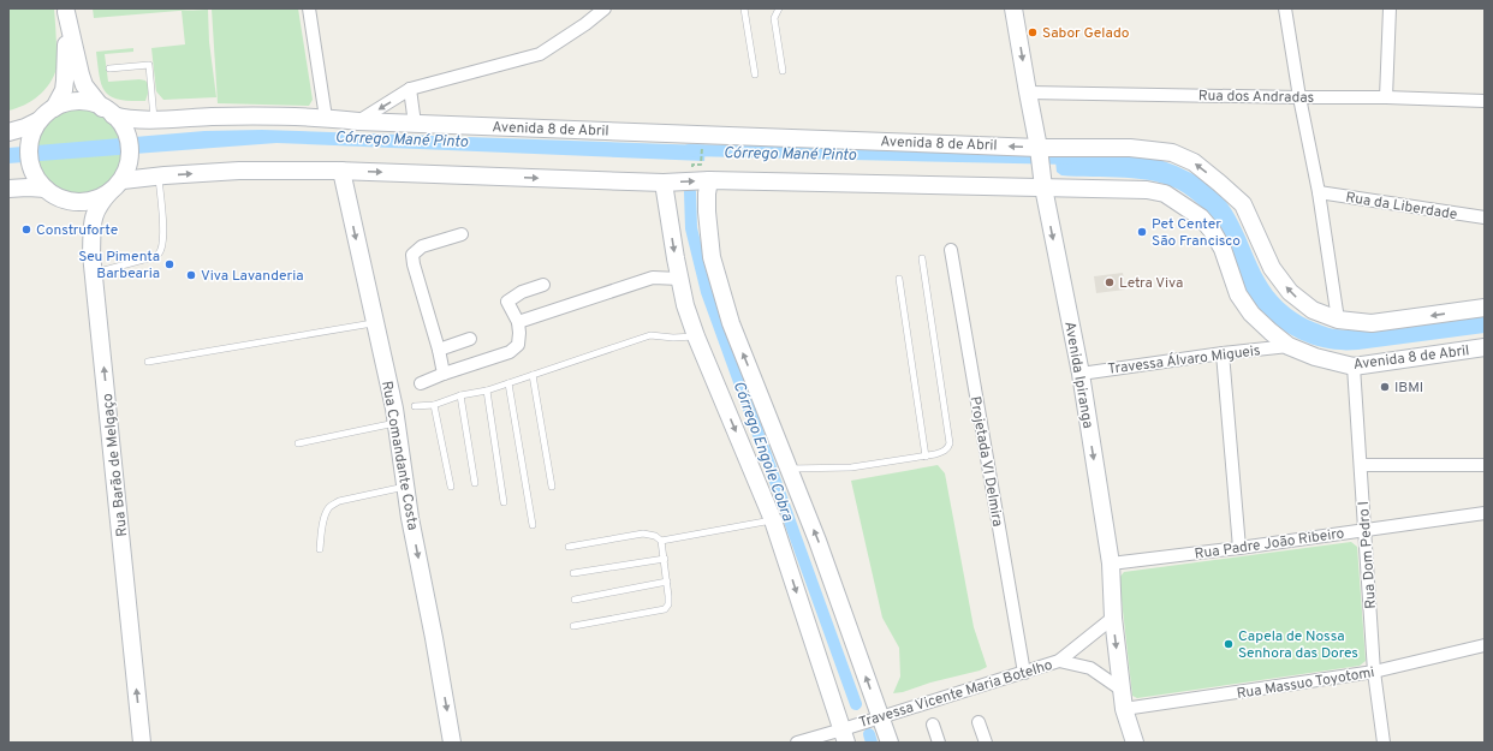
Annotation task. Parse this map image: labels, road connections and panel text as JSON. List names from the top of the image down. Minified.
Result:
{"streets":{"main road":["Avenida 8 de Abril","Avenida Ipiranga","Rua Comandante Costa","Rua Barão de Melgaço"],"street":["Rua dos Andradas","Rua da Liberdade","Travessa Álvaro Migueis","Projetada VI Delmira","Rua Padre João Ribeiro","Rua Dom Pedro I","Rua Massuo Toyotomi","Travessa Vicente Maria Botelho"]},"crossings":[["Rua dos Andradas","Avenida Ipiranga"],["Avenida 8 de Abril","Travessa Álvaro Migueis"],["Avenida 8 de Abril","Avenida Ipiranga"],["Avenida 8 de Abril","Rua Comandante Costa"],["Avenida 8 de Abril","Rua Barão de Melgaço"],["Avenida 8 de Abril","Rua Dom Pedro I"],["Travessa Álvaro Migueis","Avenida Ipiranga"],["Avenida Ipiranga","Rua Padre João Ribeiro"],["Avenida Ipiranga","Rua Massuo Toyotomi"],["Avenida Ipiranga","Travessa Vicente Maria Botelho"],["Projetada VI Delmira","Travessa Vicente Maria Botelho"],["Rua Padre João Ribeiro","Rua Dom Pedro I"],["Rua Dom Pedro I","Rua Massuo Toyotomi"]],"one_way":["Avenida Ipiranga","Rua Comandante Costa","Rua Barão de Melgaço"],"water":["Córrego Mané Pinto","Córrego Engole Cobra"],"places":["Sabor Gelado","Construforte","Pet Center São Francisco","Seu Pimenta Barbearia","Viva Lavanderia","Letra Viva","IBMI","Capela de Nossa Senhora das Dores"]}
